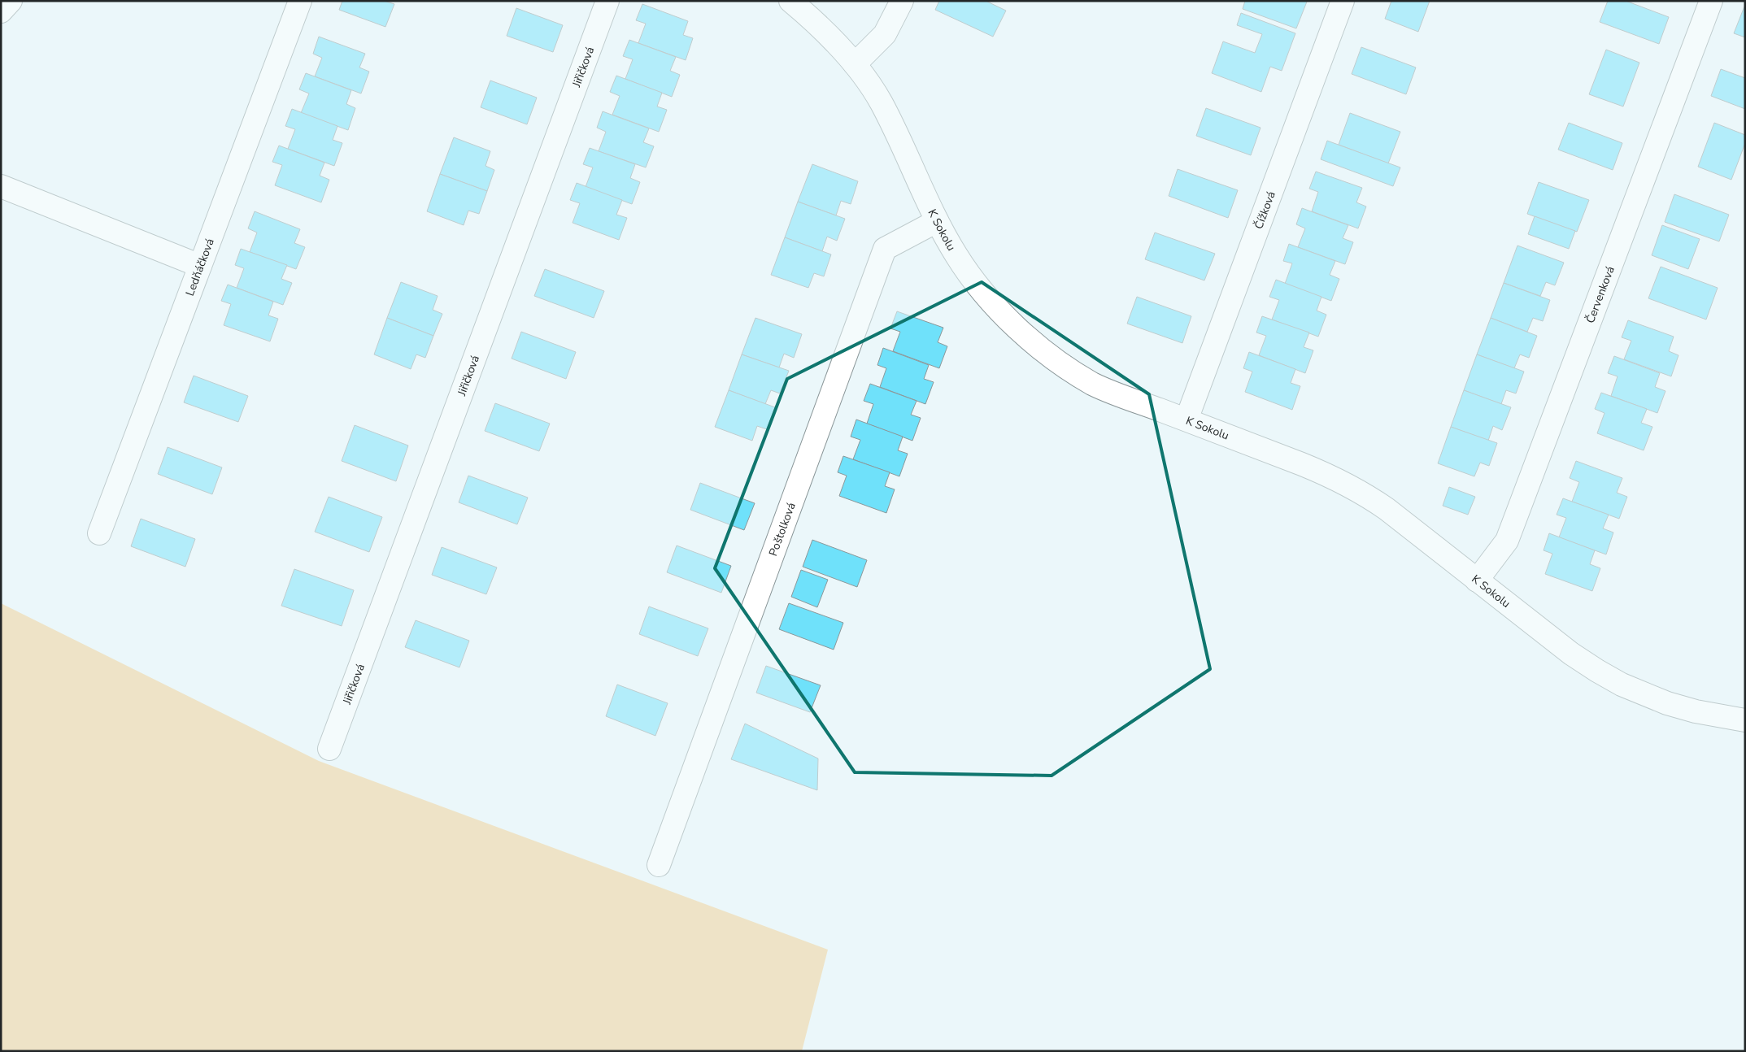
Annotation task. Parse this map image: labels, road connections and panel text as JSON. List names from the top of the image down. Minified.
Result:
{"streets":{"street":["Jiřičková","Čížková","K Sokolu","Ledňáčková","Červenková","Poštolková"]},"crossings":[["Čížková","K Sokolu"],["K Sokolu","Červenková"],["K Sokolu","Poštolková"]]}
